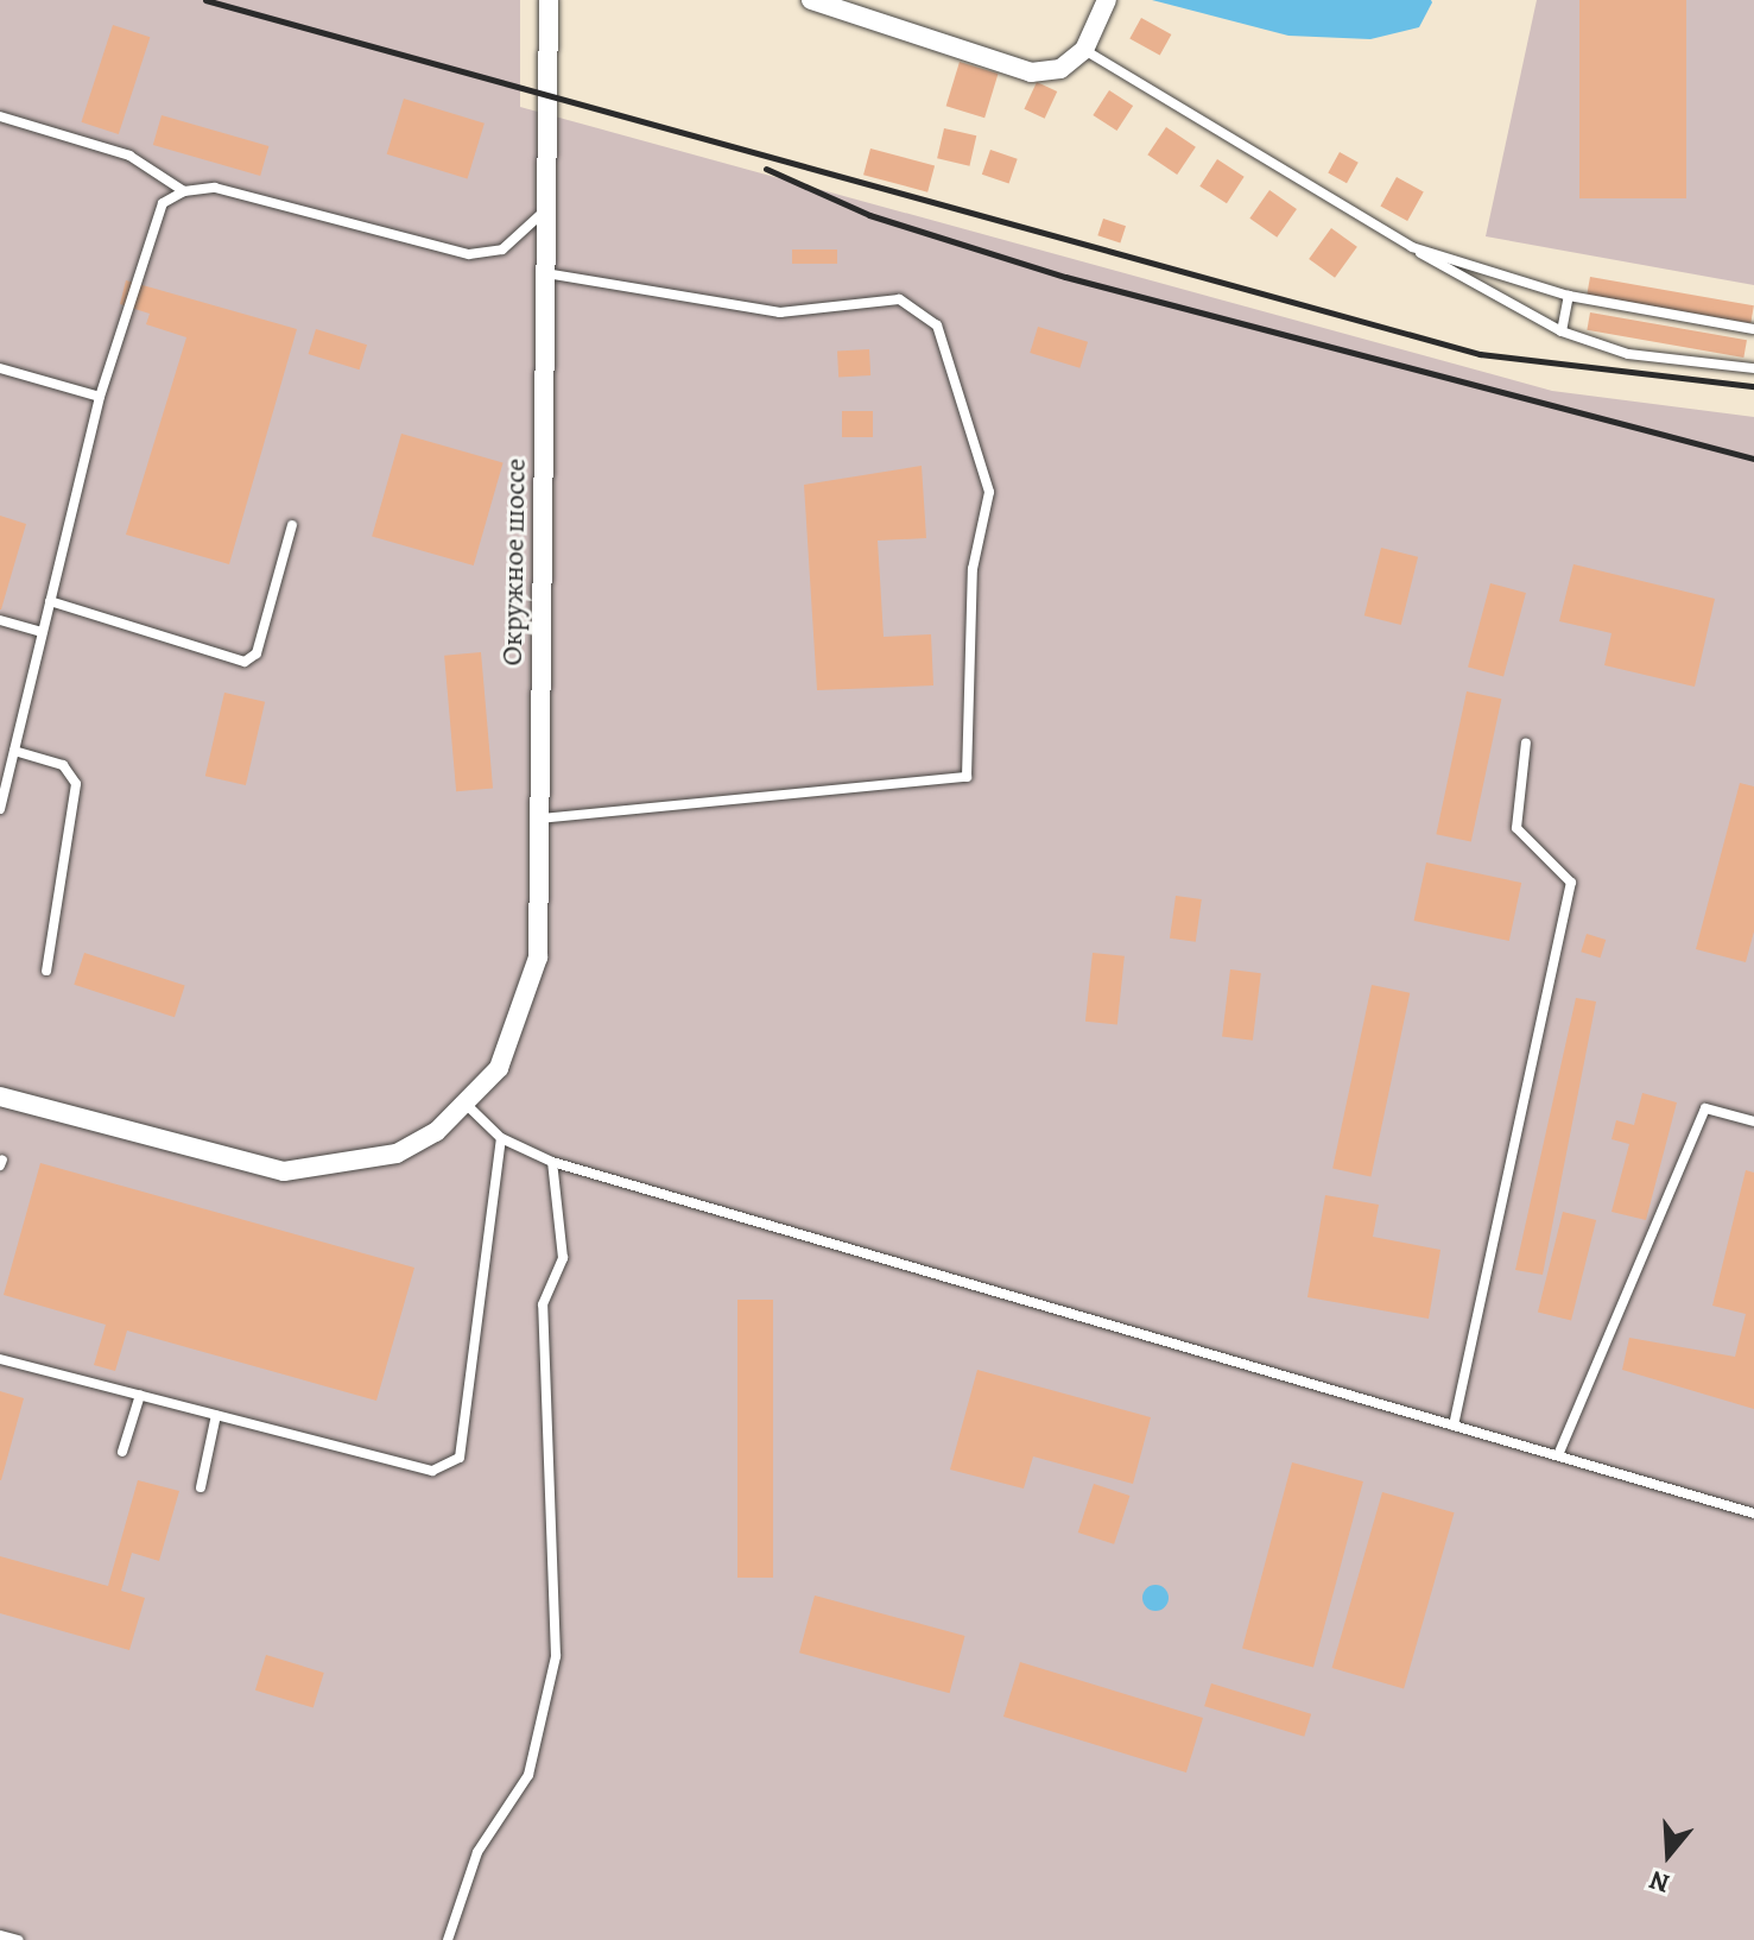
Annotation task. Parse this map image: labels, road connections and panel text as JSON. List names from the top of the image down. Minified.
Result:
{"streets":{"street":["Окружное шоссе"]},"north":"bottom"}
